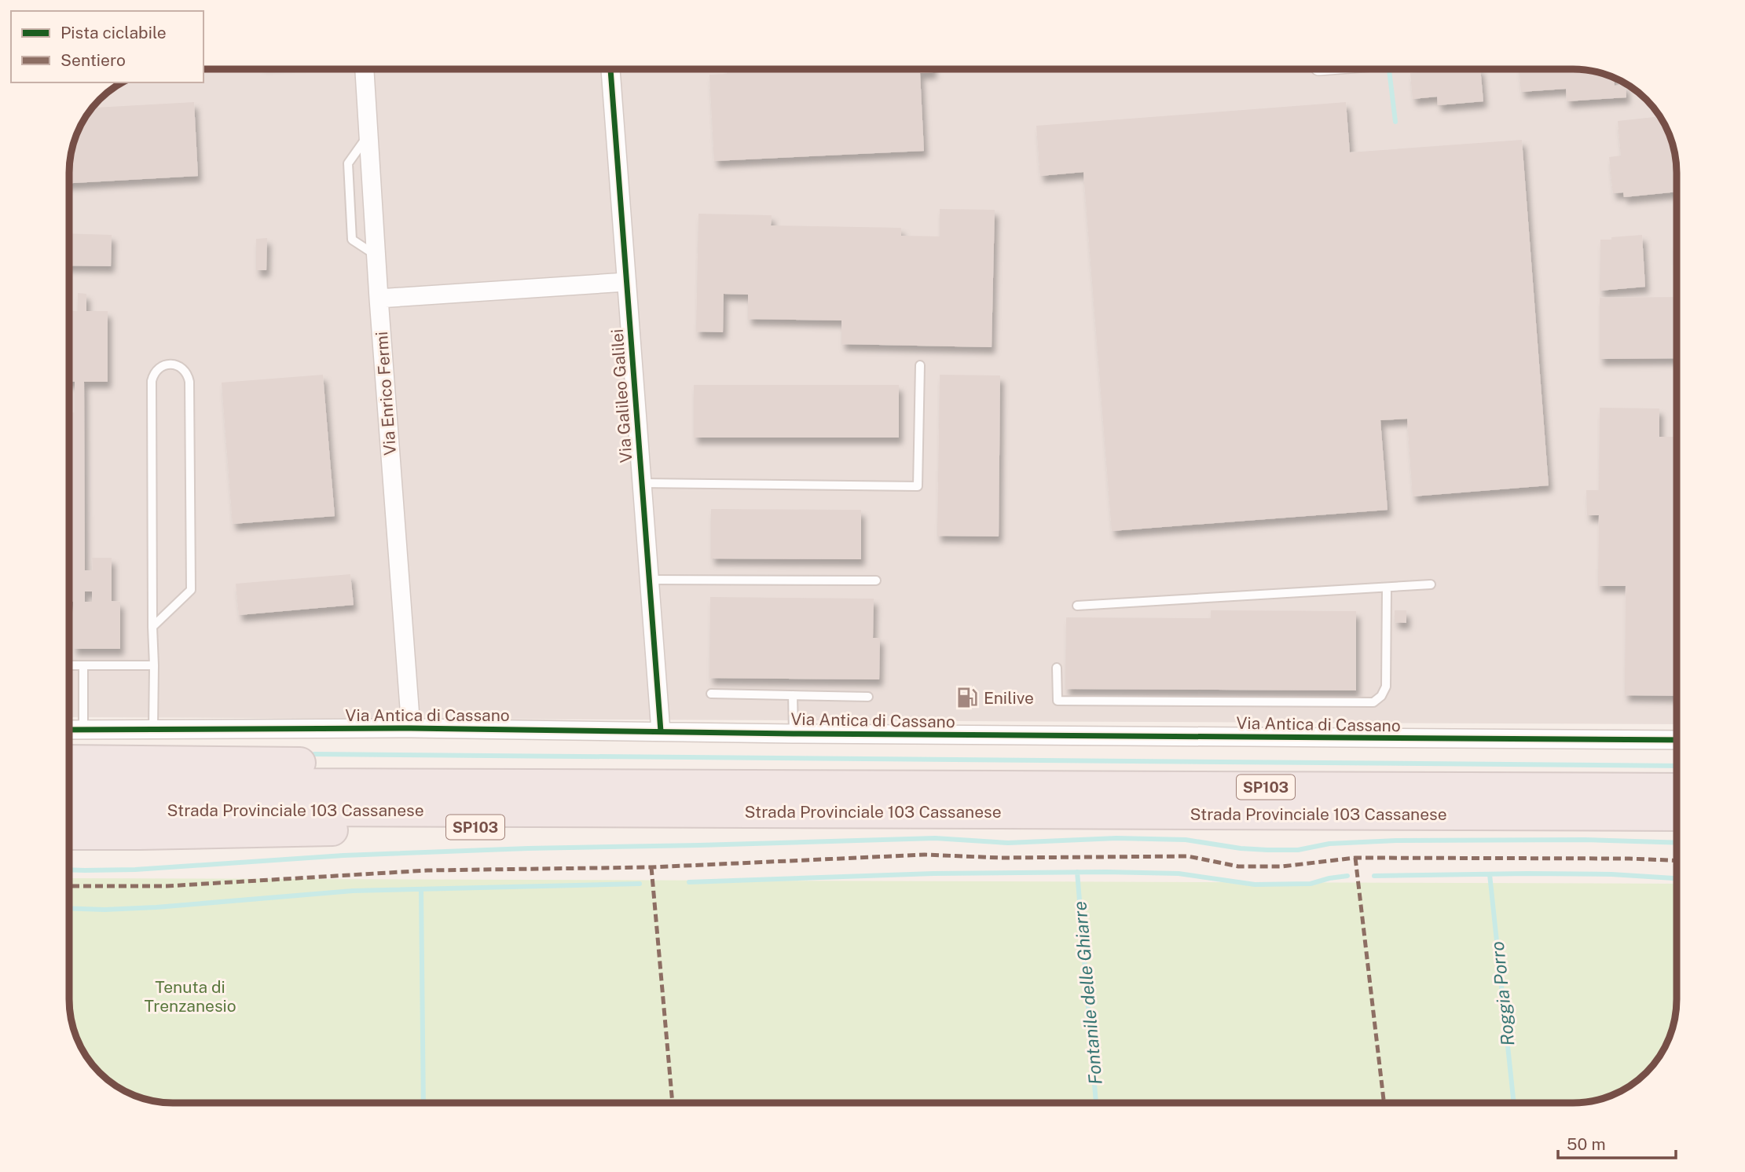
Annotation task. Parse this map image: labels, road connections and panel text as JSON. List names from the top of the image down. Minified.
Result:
{"streets":{"highway":["SP103","Strada Provinciale 103 Cassanese"],"street":["Via Enrico Fermi","Via Galileo Galilei","Via Antica di Cassano"]},"crossings":[["Via Enrico Fermi","Via Antica di Cassano"],["Via Galileo Galilei","Via Antica di Cassano"],["SP103","Strada Provinciale 103 Cassanese"]],"water":["Fontanile delle Ghiarre","Roggia Porro"],"parks":["Tenuta di Trenzanesio"],"places":{"fuel station":["Enilive"]},"legend":["Pista ciclabile","Sentiero"],"scale_bar":"50 m"}
